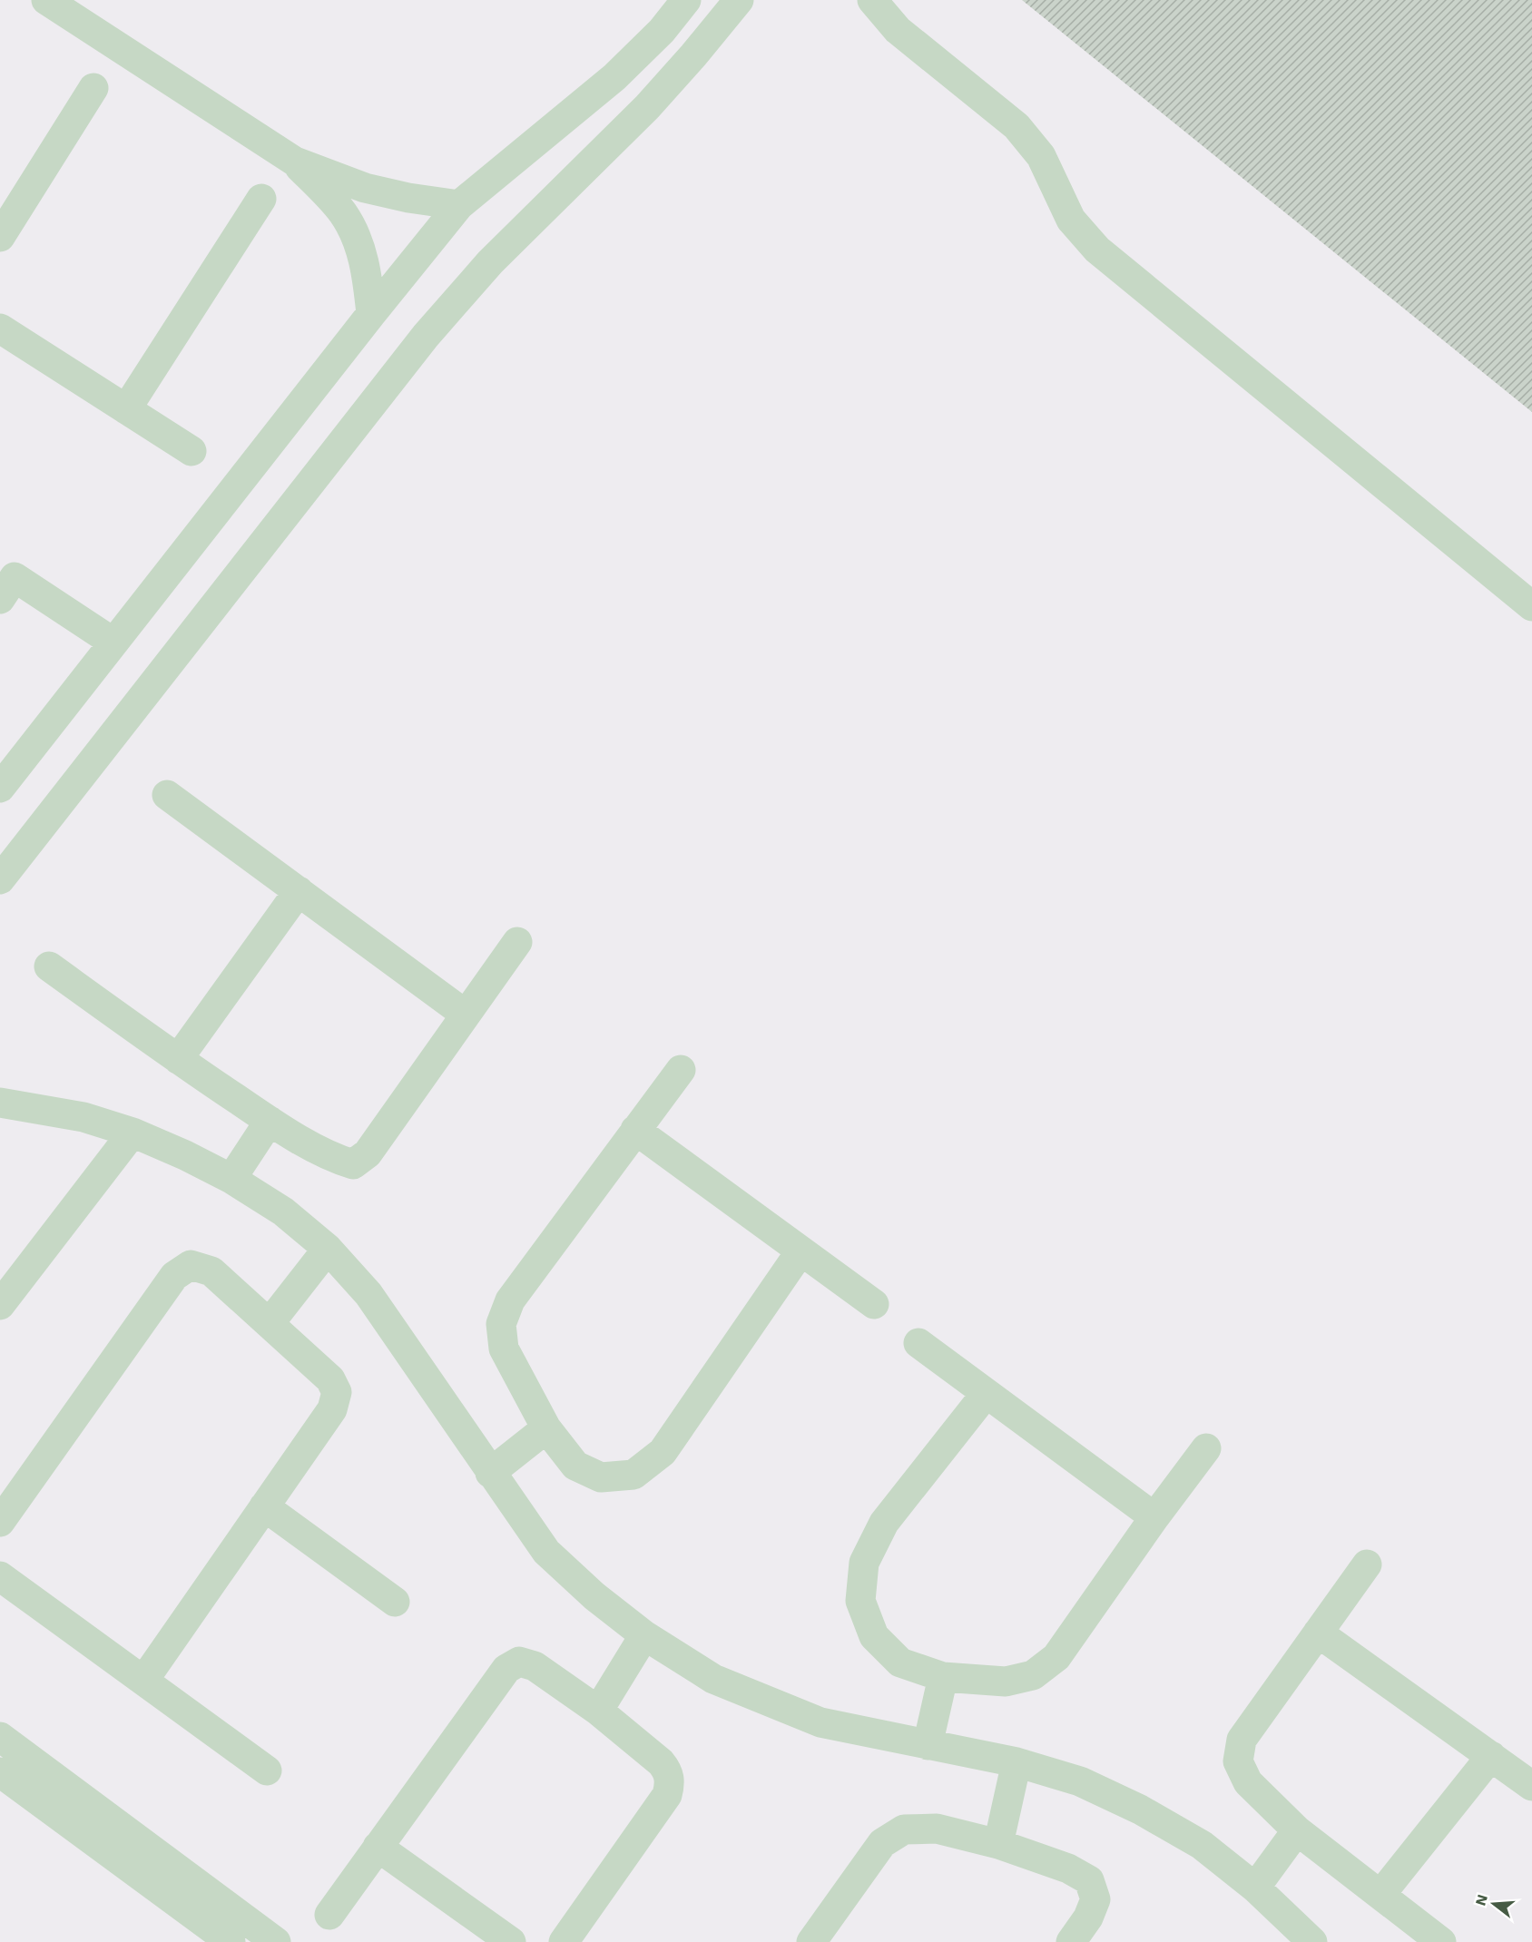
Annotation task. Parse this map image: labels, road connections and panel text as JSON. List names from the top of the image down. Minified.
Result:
{"north":"left"}
